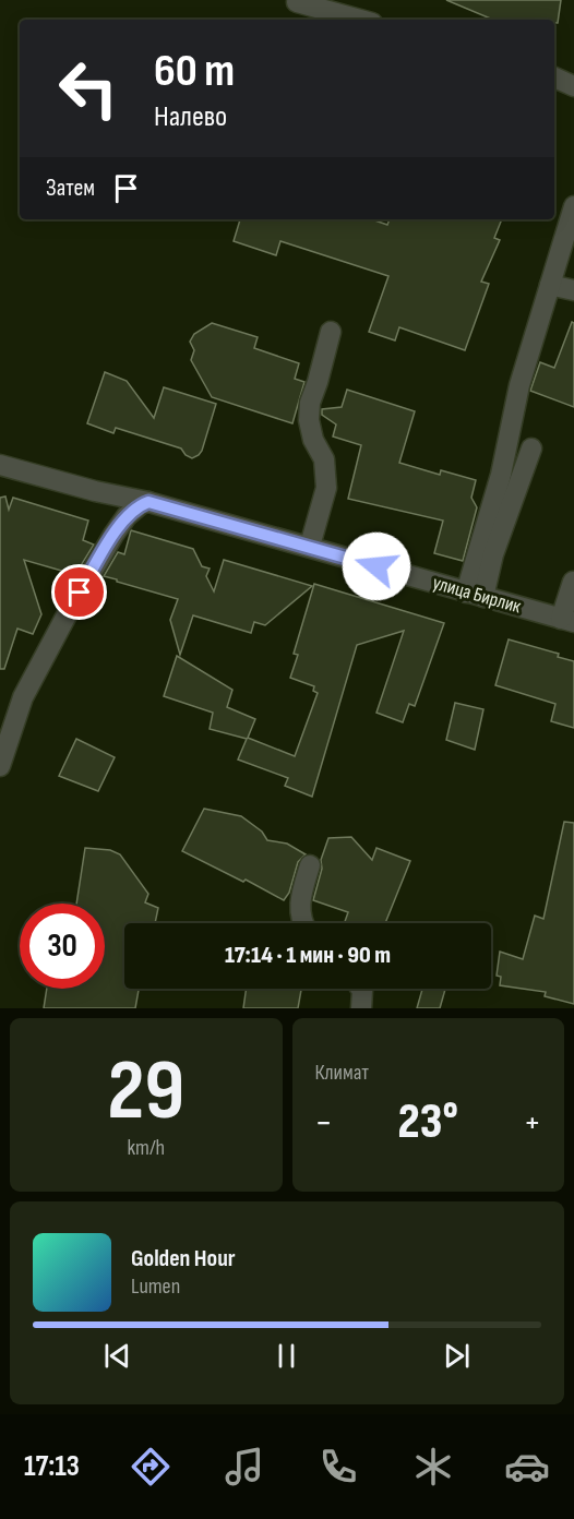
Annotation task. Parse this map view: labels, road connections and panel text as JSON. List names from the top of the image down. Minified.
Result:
{"streets":{"street":["улица Бирлик"]},"page":{"turn":["60 m","Налево"],"then":"Затем","limit":"30","trip":"17:14 · 1 мин · 90 m","tile":[["29","km/h"],"Климат"],"heat":["−","23°","+"],"song":["Golden Hour","Lumen"],"tabs":"17:13"}}
